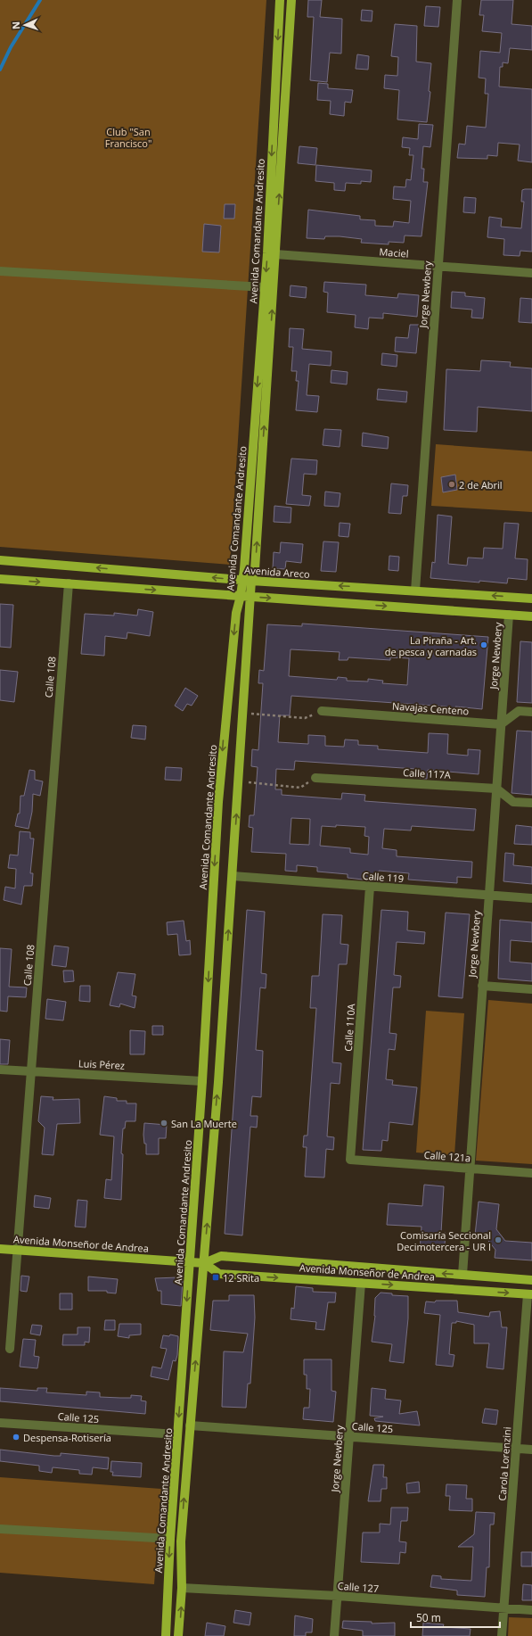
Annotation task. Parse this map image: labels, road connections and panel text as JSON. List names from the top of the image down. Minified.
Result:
{"streets":{"main road":["Avenida Comandante Andresito","Avenida Areco","Avenida Monseñor de Andrea"],"street":["Maciel","Jorge Newbery","Calle 108","Navajas Centeno","Calle 117A","Calle 119","Calle 110A","Luis Pérez","Calle 121a","Calle 125","Carola Lorenzini","Calle 127"]},"crossings":[["Avenida Comandante Andresito","Maciel"],["Avenida Comandante Andresito","Avenida Areco"],["Avenida Comandante Andresito","Calle 119"],["Avenida Comandante Andresito","Luis Pérez"],["Avenida Comandante Andresito","Avenida Monseñor de Andrea"],["Avenida Comandante Andresito","Calle 125"],["Avenida Comandante Andresito","Calle 127"],["Maciel","Jorge Newbery"],["Jorge Newbery","Avenida Areco"],["Jorge Newbery","Navajas Centeno"],["Jorge Newbery","Calle 117A"],["Jorge Newbery","Calle 119"],["Jorge Newbery","Calle 121a"],["Jorge Newbery","Avenida Monseñor de Andrea"],["Jorge Newbery","Calle 125"],["Jorge Newbery","Calle 127"],["Calle 108","Luis Pérez"],["Calle 108","Avenida Monseñor de Andrea"],["Calle 119","Calle 110A"],["Calle 110A","Calle 121a"],["Avenida Monseñor de Andrea","Carola Lorenzini"],["Calle 125","Carola Lorenzini"],["Carola Lorenzini","Calle 127"]],"parks":["Club \"San Francisco\""],"places":{"other":["2 de Abril","La Piraña - Art. de pesca y carnadas","San La Muerte","Comisaría Seccional Decimotercera - UR I","Despensa-Rotisería"],"transit":["12 SRita"]},"scale_bar":"50 m","north":"left"}
